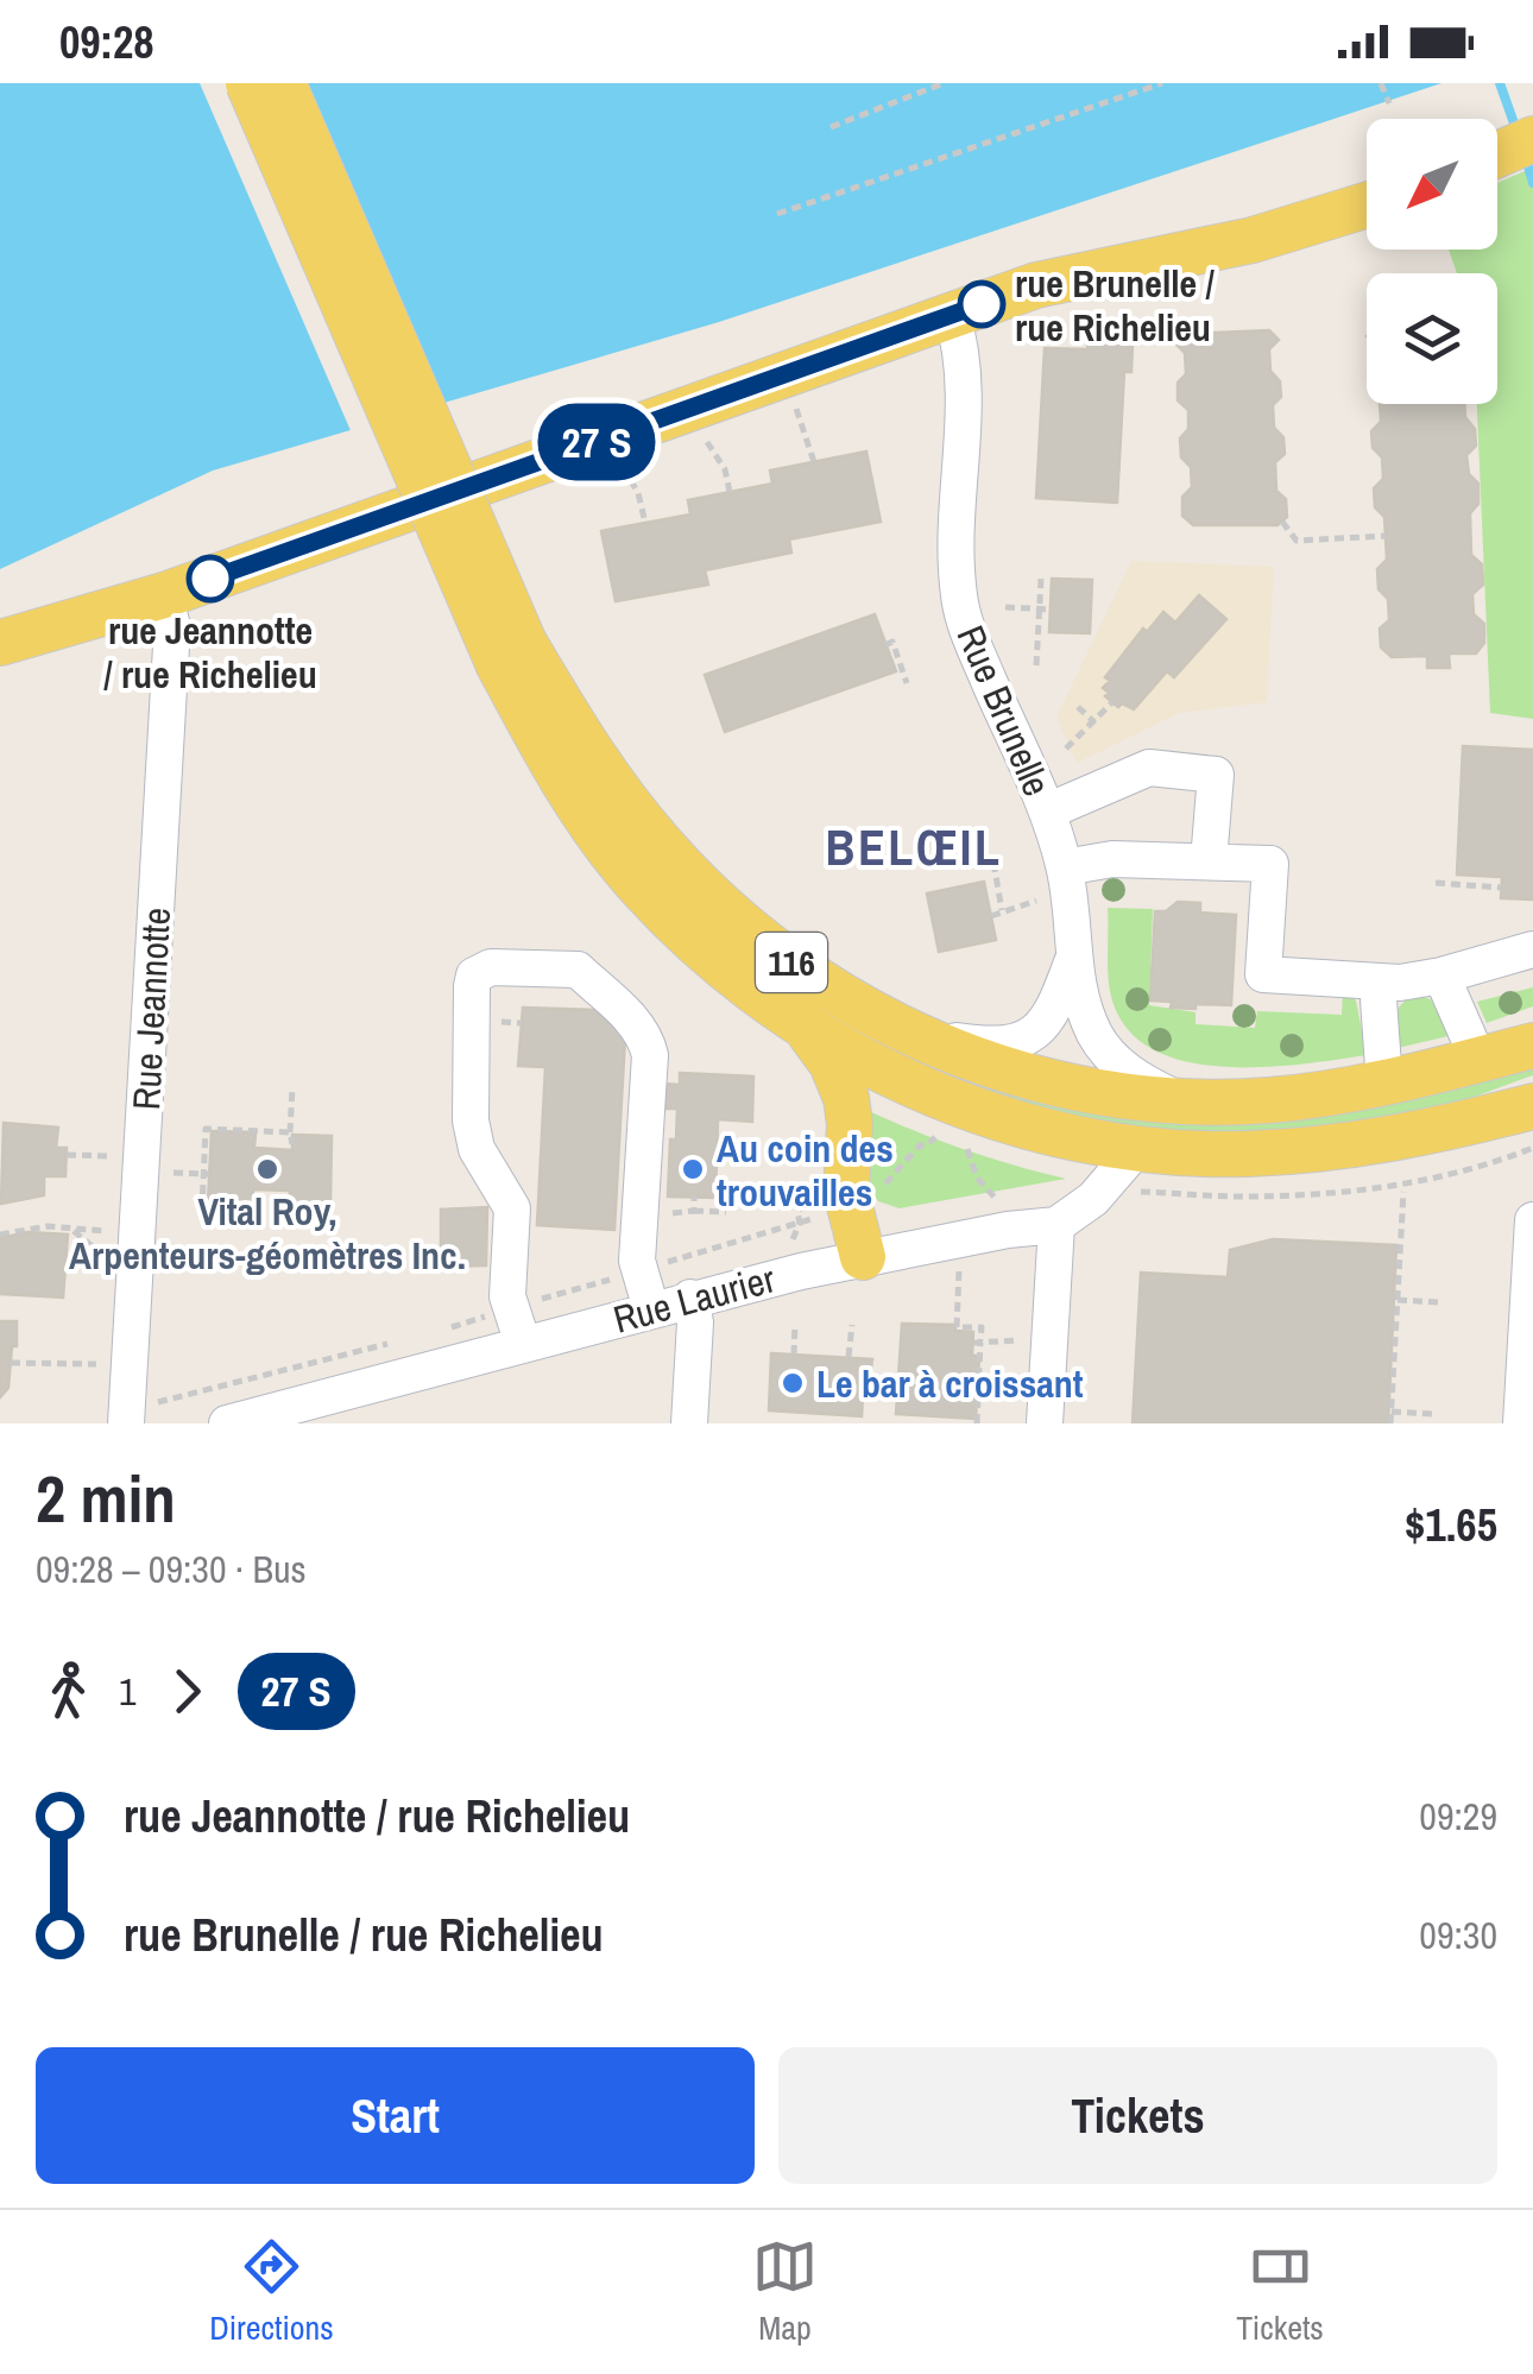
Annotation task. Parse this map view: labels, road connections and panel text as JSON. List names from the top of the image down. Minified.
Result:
{"streets":{"main road":["116"],"street":["Rue Brunelle","Rue Jeannotte","Rue Laurier"]},"crossings":[["Rue Brunelle","116"],["116","Rue Laurier"]],"districts":["BELŒIL"],"places":["rue Brunelle / rue Richelieu","rue Jeannotte / rue Richelieu","Vital Roy, Arpenteurs-géomètres Inc.","Au coin des trouvailles","Le bar à croissant"],"north":"bottom left","page":{"status":"09:28","on_map":"27 S","heading":["2 min","09:28 – 09:30 · Bus","$1.65"],"legs":["1","27 S"],"list":[{"name":"rue Jeannotte / rue Richelieu","value":"09:29"},{"name":"rue Brunelle / rue Richelieu","value":"09:30"}],"buttons":["Start","Tickets"],"tabs":["Directions","Map","Tickets"]}}
